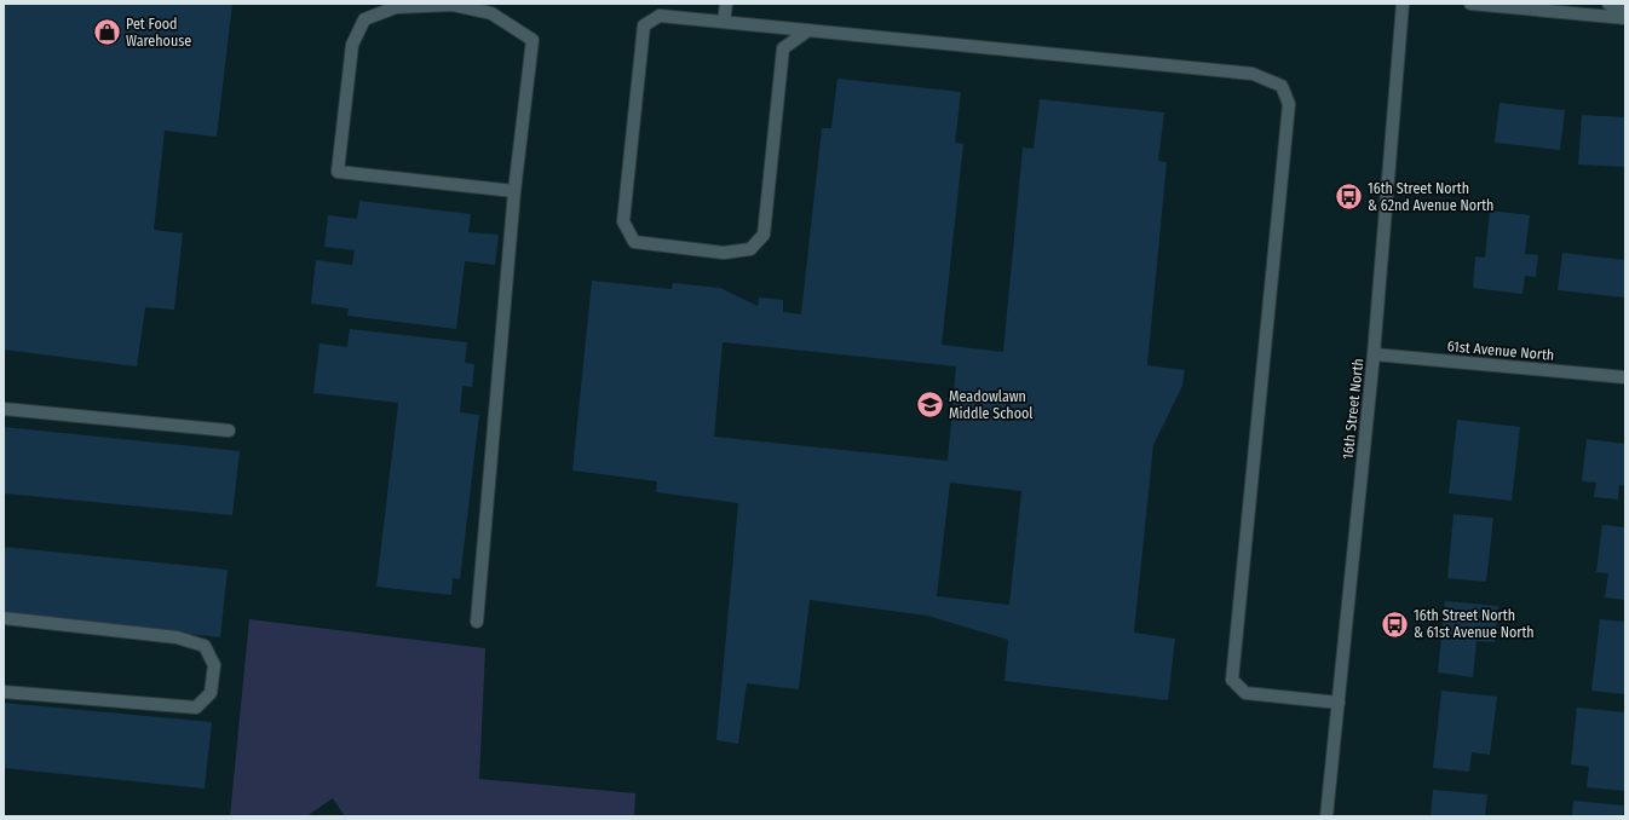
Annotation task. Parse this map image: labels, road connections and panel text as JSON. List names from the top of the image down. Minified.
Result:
{"streets":{"street":["61st Avenue North","16th Street North"]},"crossings":[["61st Avenue North","16th Street North"]],"places":{"shop":["Pet Food Warehouse"],"bus stop":["16th Street North & 62nd Avenue North","16th Street North & 61st Avenue North"],"school or university":["Meadowlawn Middle School"]}}
